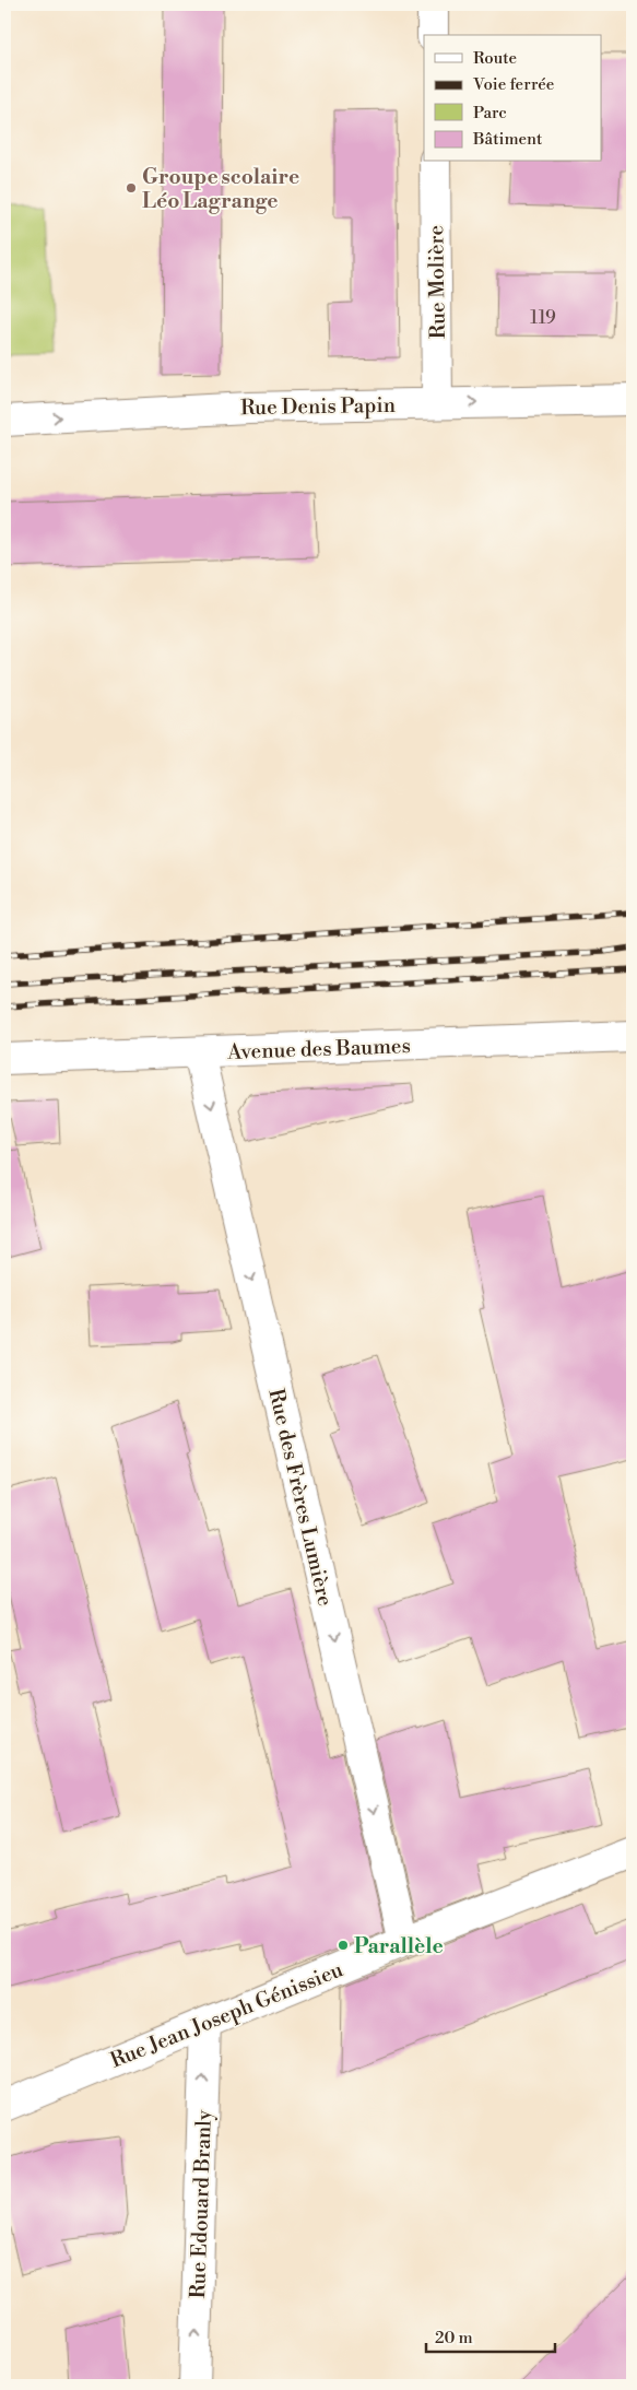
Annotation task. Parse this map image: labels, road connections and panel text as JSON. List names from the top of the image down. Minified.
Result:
{"streets":{"street":["Rue Molière","Rue Denis Papin","Avenue des Baumes","Rue des Frères Lumière","Rue Jean Joseph Génissieu","Rue Edouard Branly"]},"crossings":[["Rue Molière","Rue Denis Papin"],["Avenue des Baumes","Rue des Frères Lumière"],["Rue des Frères Lumière","Rue Jean Joseph Génissieu"],["Rue Jean Joseph Génissieu","Rue Edouard Branly"]],"one_way":["Rue Denis Papin","Rue des Frères Lumière","Rue Edouard Branly"],"places":["Groupe scolaire Léo Lagrange","Parallèle"],"house_numbers":["119"],"legend":["Route","Voie ferrée","Parc","Bâtiment"],"scale_bar":"20 m"}
